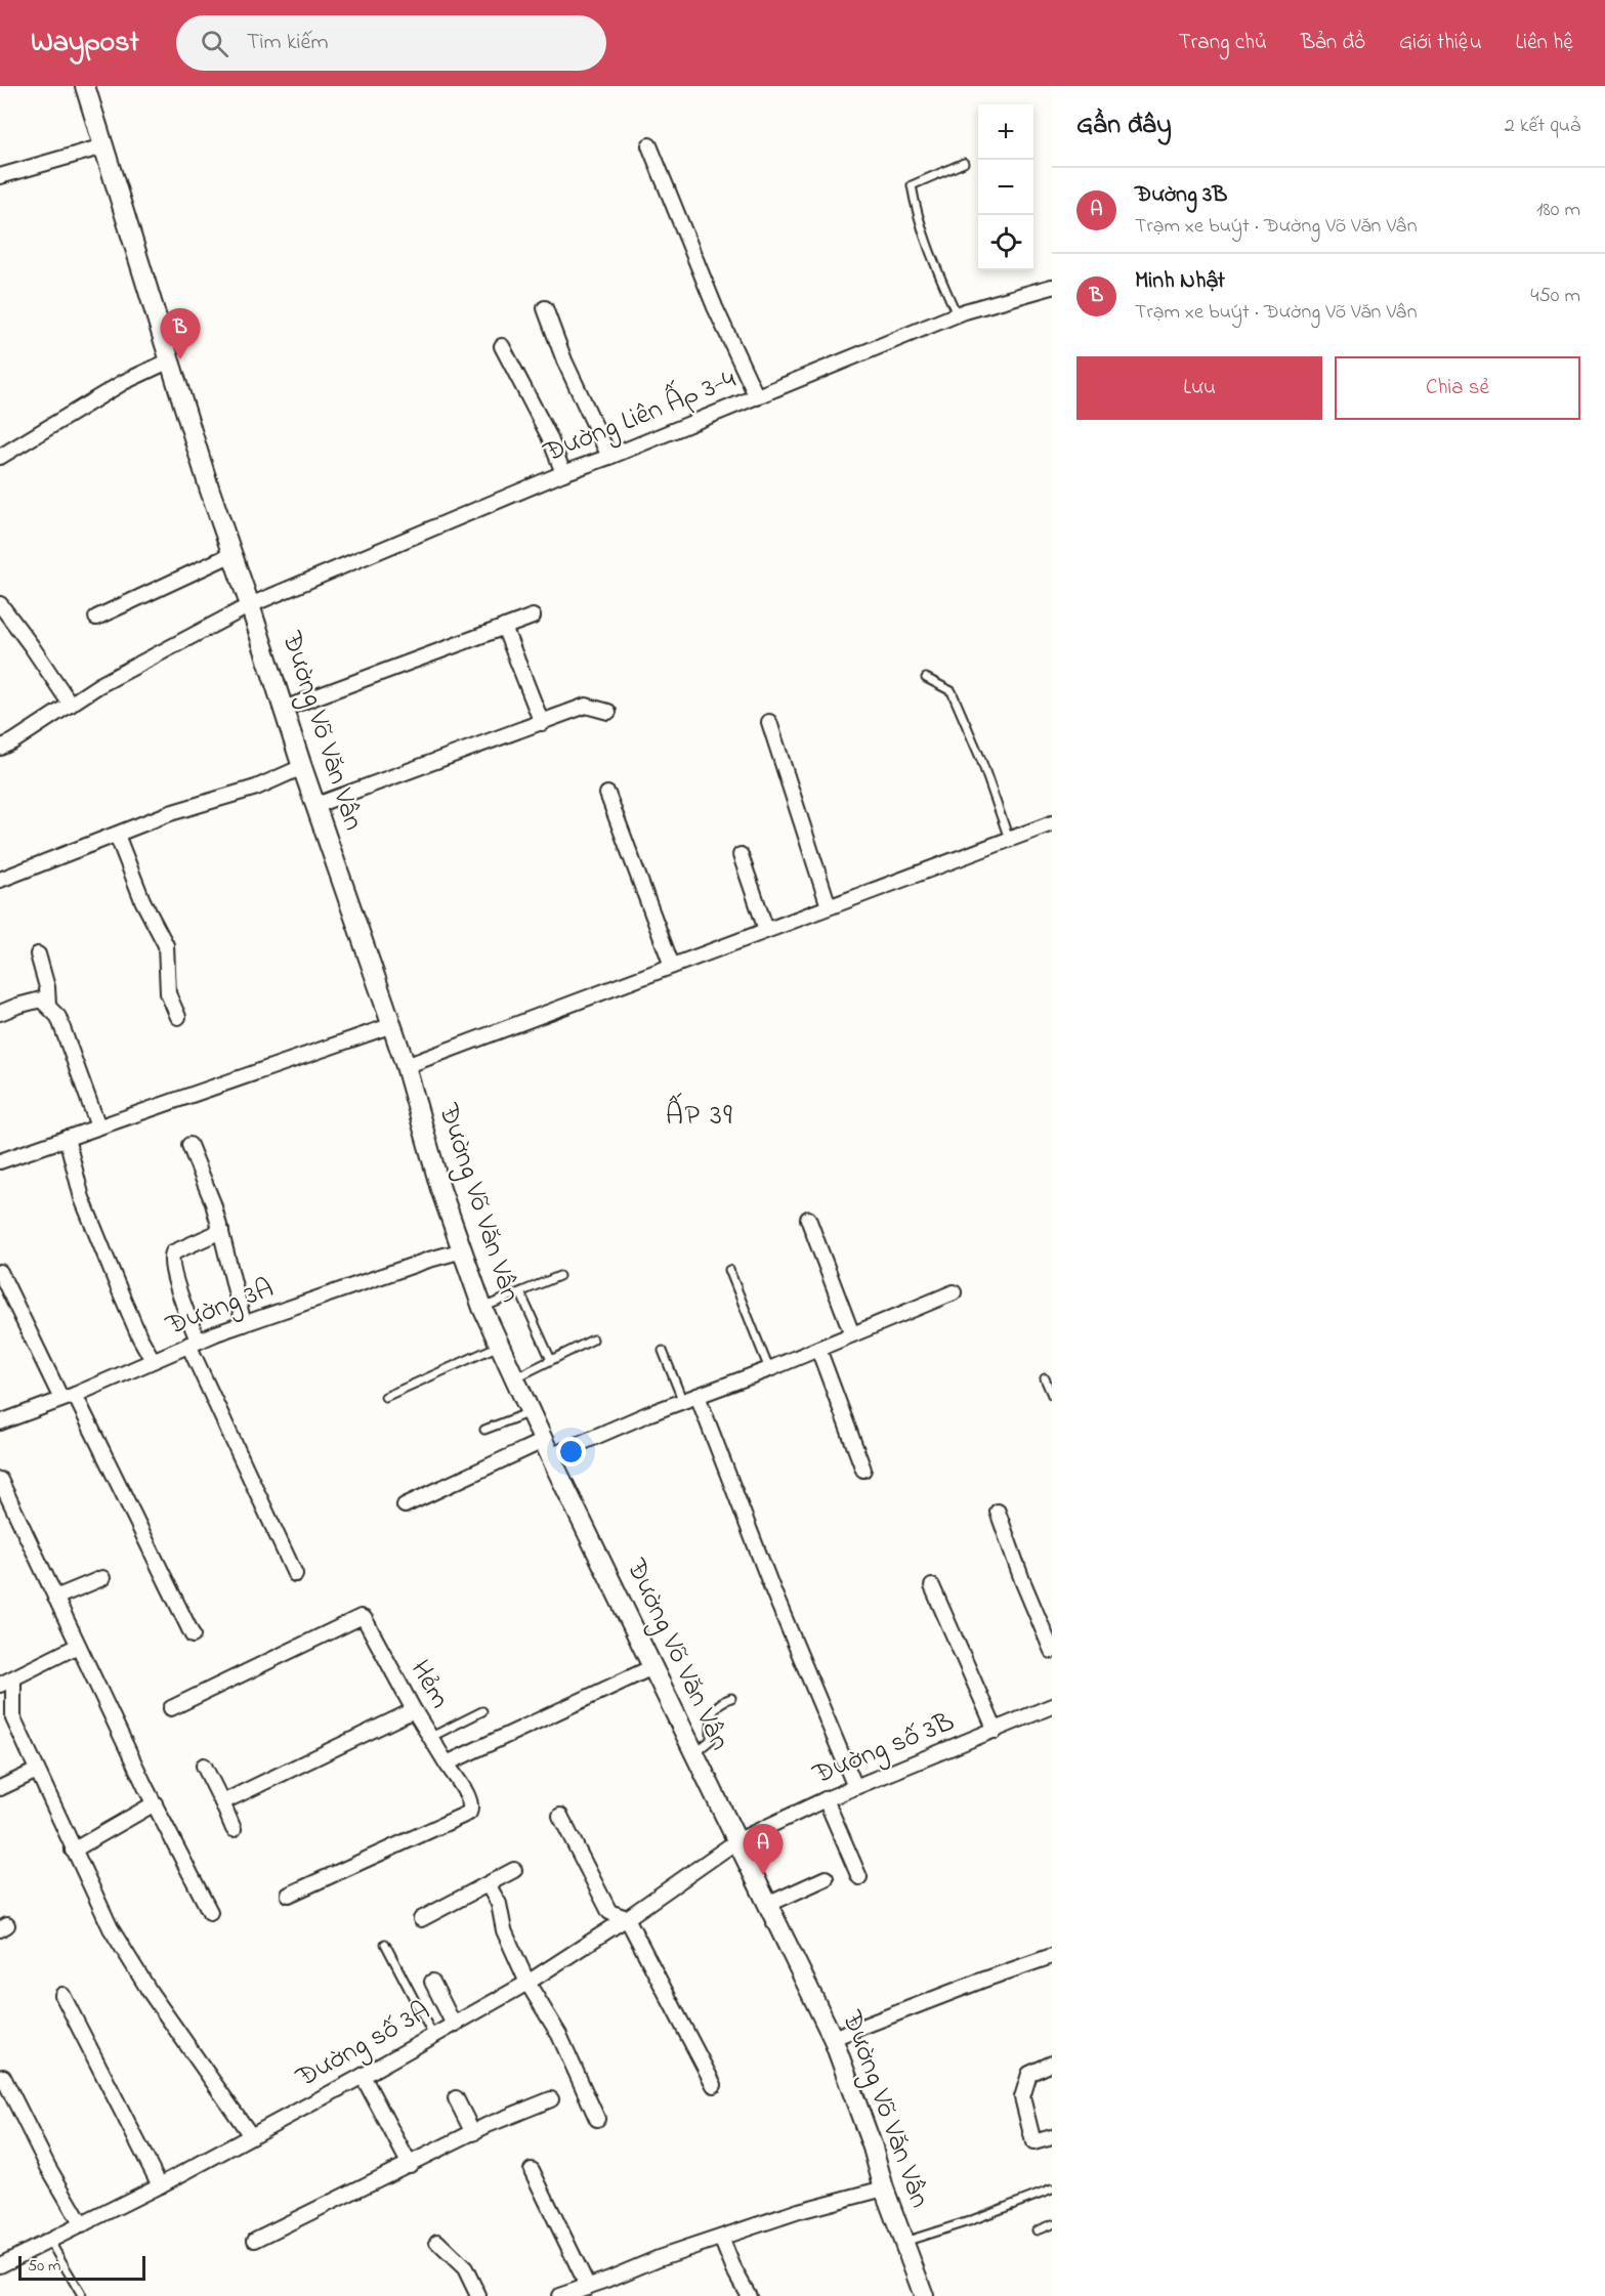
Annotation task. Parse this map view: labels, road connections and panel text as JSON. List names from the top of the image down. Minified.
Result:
{"streets":{"street":["Đường Liên Ấp 3-4","Đường Võ Văn Vân","Đường 3A","Hẻm","Đường số 3B","Đường số 3A"]},"crossings":[["Đường Liên Ấp 3-4","Đường Võ Văn Vân"],["Đường Võ Văn Vân","Đường 3A"],["Đường Võ Văn Vân","Đường số 3B"],["Đường Võ Văn Vân","Đường số 3A"],["Đường số 3B","Đường số 3A"]],"districts":["ẤP 39"],"scale_bar":"50 m","page":{"header":"Waypost","search":"Tìm kiếm","nav":["Trang chủ","Bản đồ","Giới thiệu","Liên hệ"],"heading":["Gần đây","2 kết quả"],"map_buttons":["+","−"],"list":[{"mark":"A","name":"Đường 3B","note":"Trạm xe buýt · Đường Võ Văn Vân","value":"180 m"},{"mark":"B","name":"Minh Nhật","note":"Trạm xe buýt · Đường Võ Văn Vân","value":"450 m"}],"pins":["B","A"],"buttons":["Lưu","Chia sẻ"],"scale":"50 m"}}
